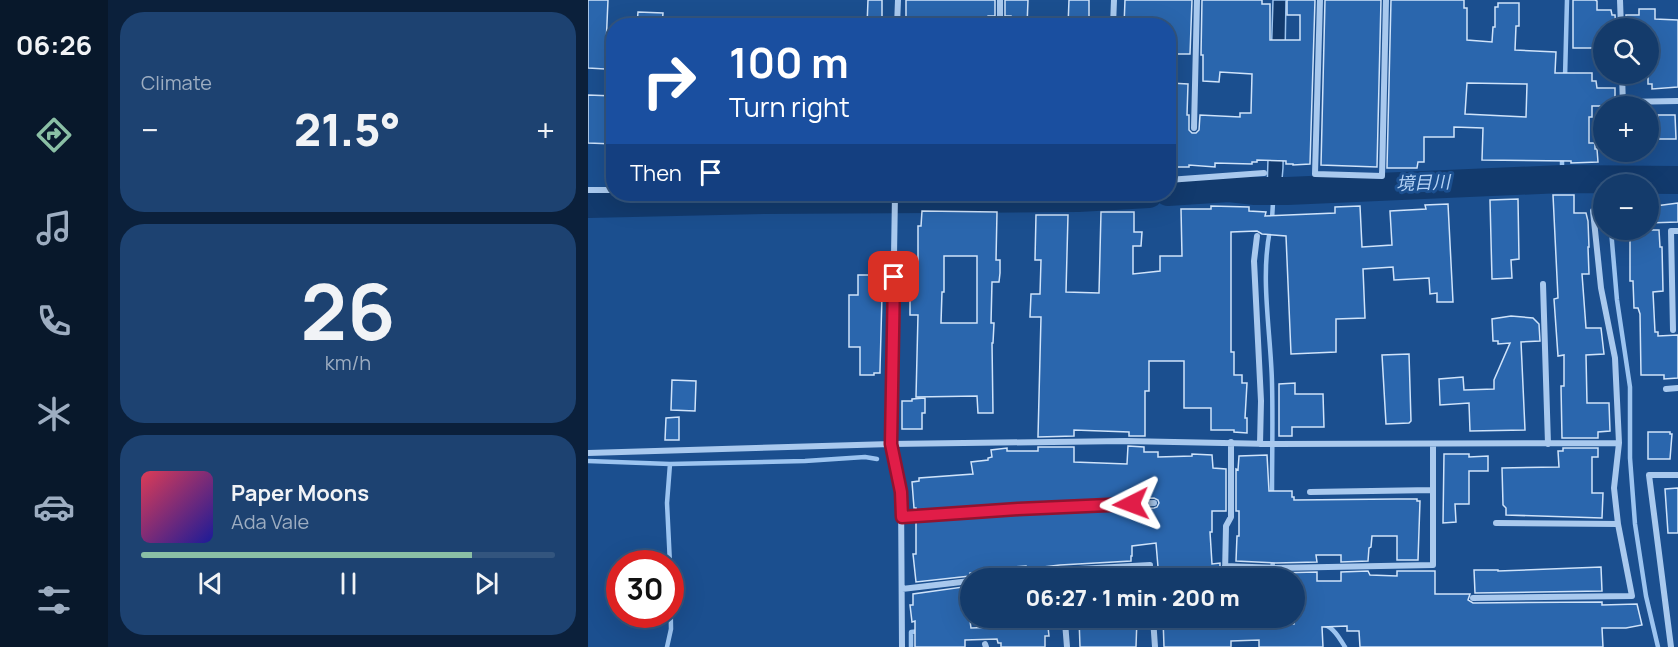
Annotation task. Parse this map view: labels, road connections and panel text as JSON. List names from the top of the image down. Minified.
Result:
{"water":["境目川"],"page":{"tabs":"06:26","tile":["Climate",["26","km/h"]],"map_buttons":["+","−"],"turn":["100 m","Turn right"],"heat":["−","21.5°","+"],"then":"Then","song":["Paper Moons","Ada Vale"],"limit":"30","trip":"06:27 · 1 min · 200 m"}}
